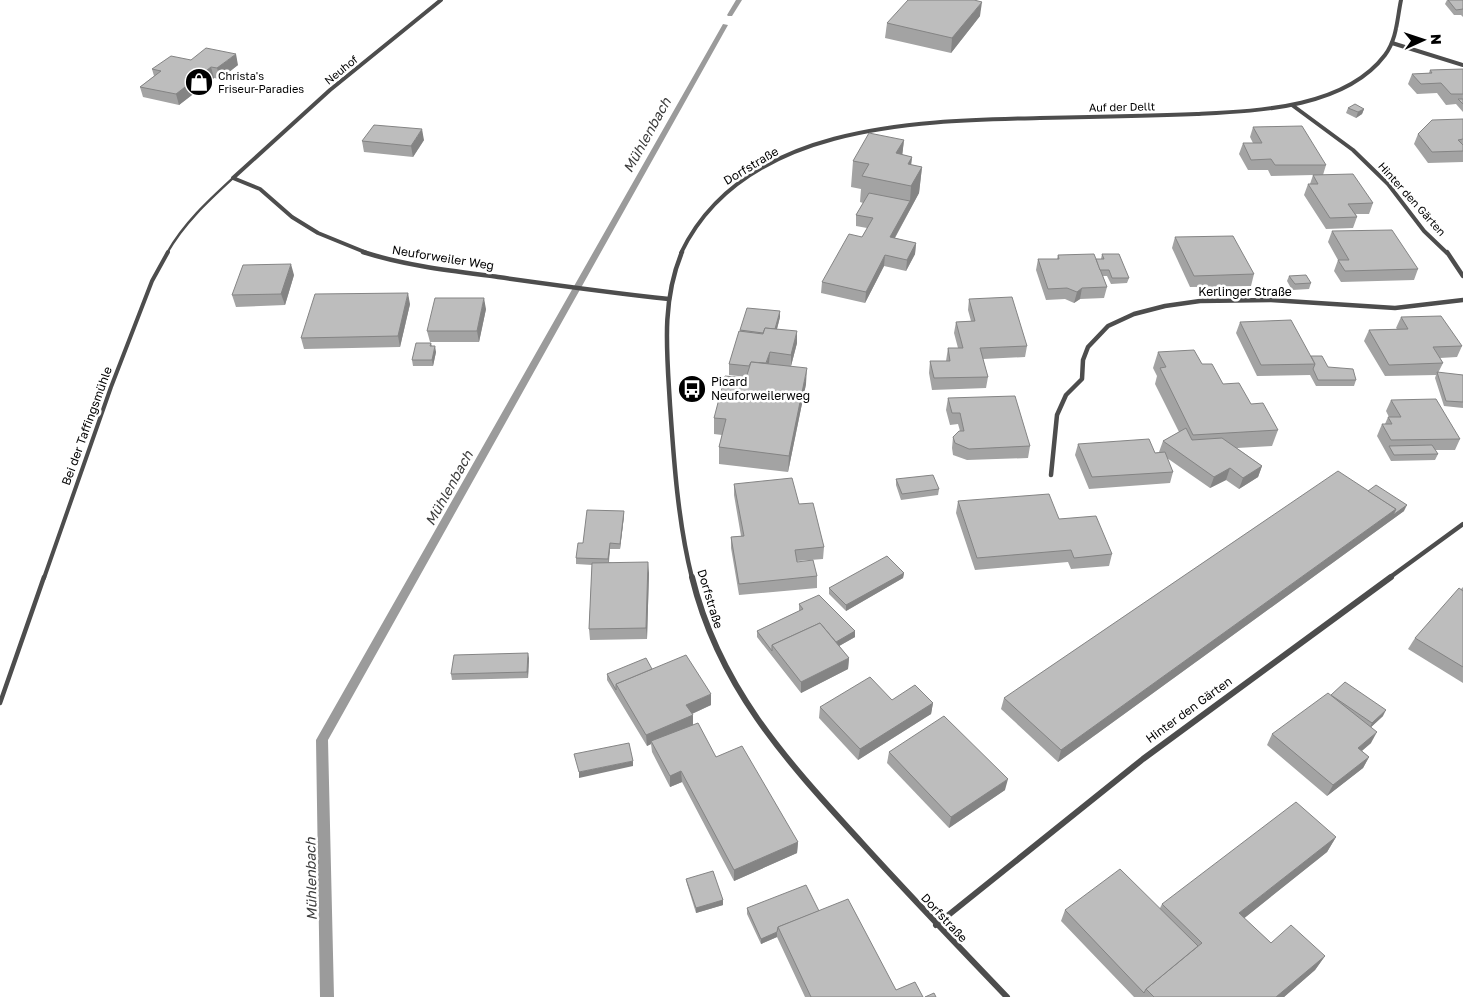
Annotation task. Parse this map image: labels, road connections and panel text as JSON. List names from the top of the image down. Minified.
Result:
{"streets":{"street":["Neuhof","Auf der Dellt","Dorfstraße","Hinter den Gärten","Neuforweiler Weg","Kerlinger Straße"],"lane":["Bei der Taffingsmühle"]},"crossings":[["Neuhof","Neuforweiler Weg"],["Neuhof","Bei der Taffingsmühle"],["Auf der Dellt","Dorfstraße"],["Auf der Dellt","Hinter den Gärten"],["Dorfstraße","Hinter den Gärten"],["Dorfstraße","Neuforweiler Weg"],["Neuforweiler Weg","Bei der Taffingsmühle"]],"water":["Mühlenbach"],"places":{"shop":["Christa's Friseur-Paradies"],"bus stop":["Picard Neuforweilerweg"]},"north":"right"}
